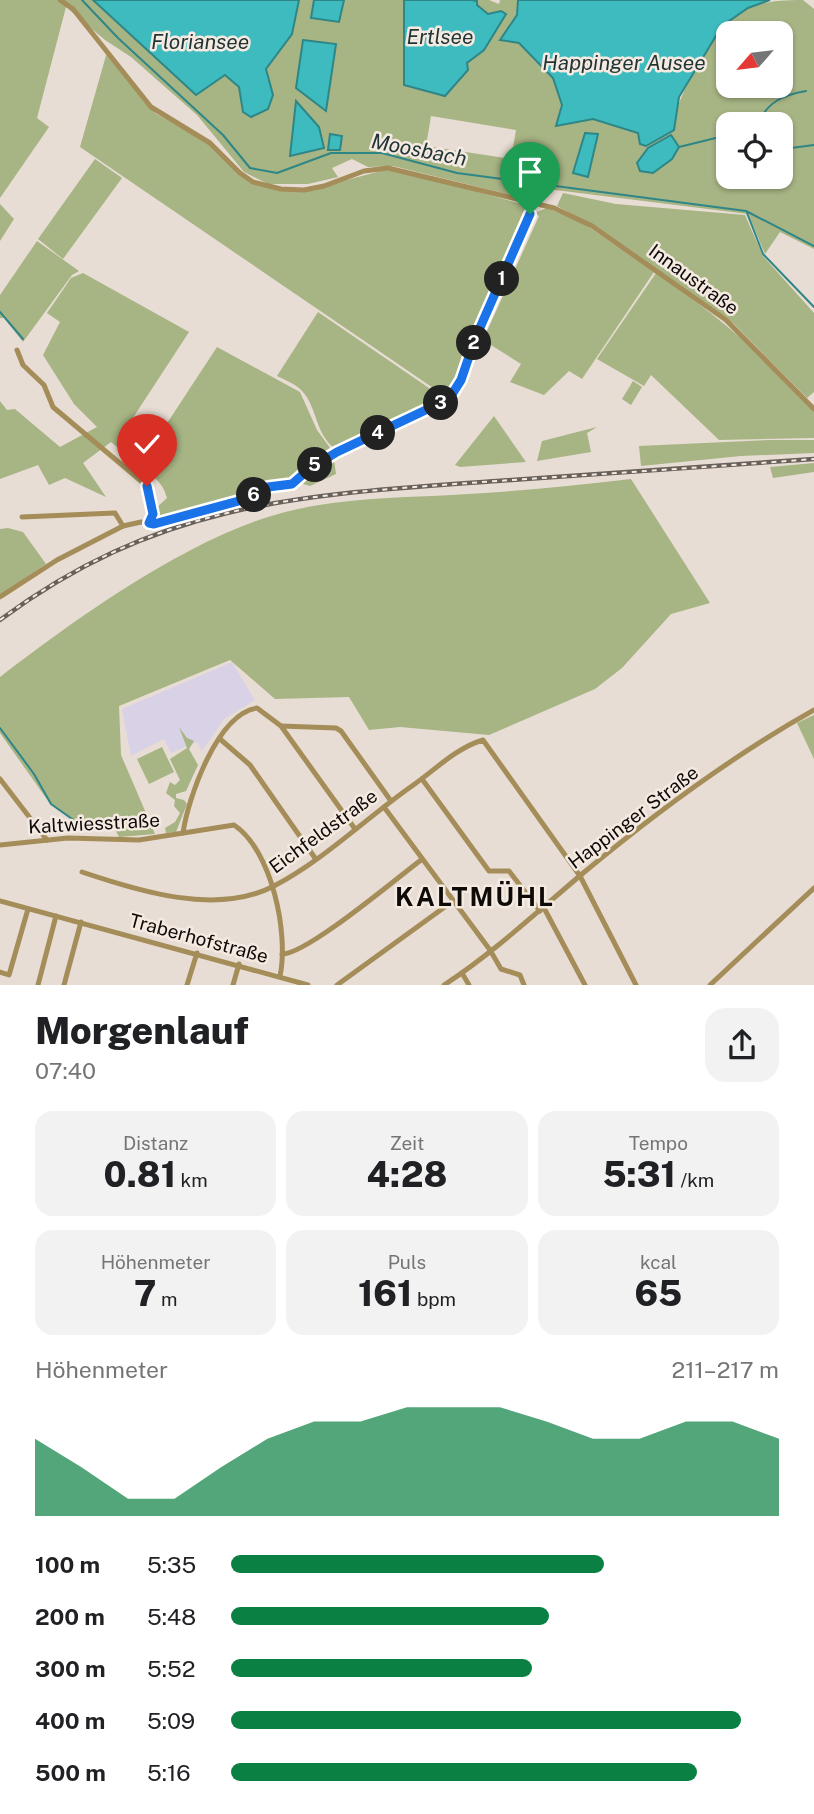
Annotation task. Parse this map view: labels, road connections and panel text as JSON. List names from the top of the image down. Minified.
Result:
{"streets":{"street":["Innaustraße","Happinger Straße","Kaltwiesstraße","Eichfeldstraße","Traberhofstraße"]},"crossings":[["Happinger Straße","Eichfeldstraße"],["Kaltwiesstraße","Eichfeldstraße"],["Kaltwiesstraße","Traberhofstraße"]],"districts":["KALTMÜHL"],"water":["Ertlsee","Floriansee","Happinger Ausee","Moosbach"],"north":"bottom left","page":{"pins":["1","2","3","4","5","6"],"heading":["Morgenlauf","07:40"],"stats":[["Distanz","0.81 km"],["Zeit","4:28"],["Tempo","5:31 /km"],["Höhenmeter","7 m"],["Puls","161 bpm"],["kcal","65"]],"chart":["Höhenmeter","211–217 m"],"list":[{"name":"100 m","note":"5:35"},{"name":"200 m","note":"5:48"},{"name":"300 m","note":"5:52"},{"name":"400 m","note":"5:09"},{"name":"500 m","note":"5:16"}]}}
